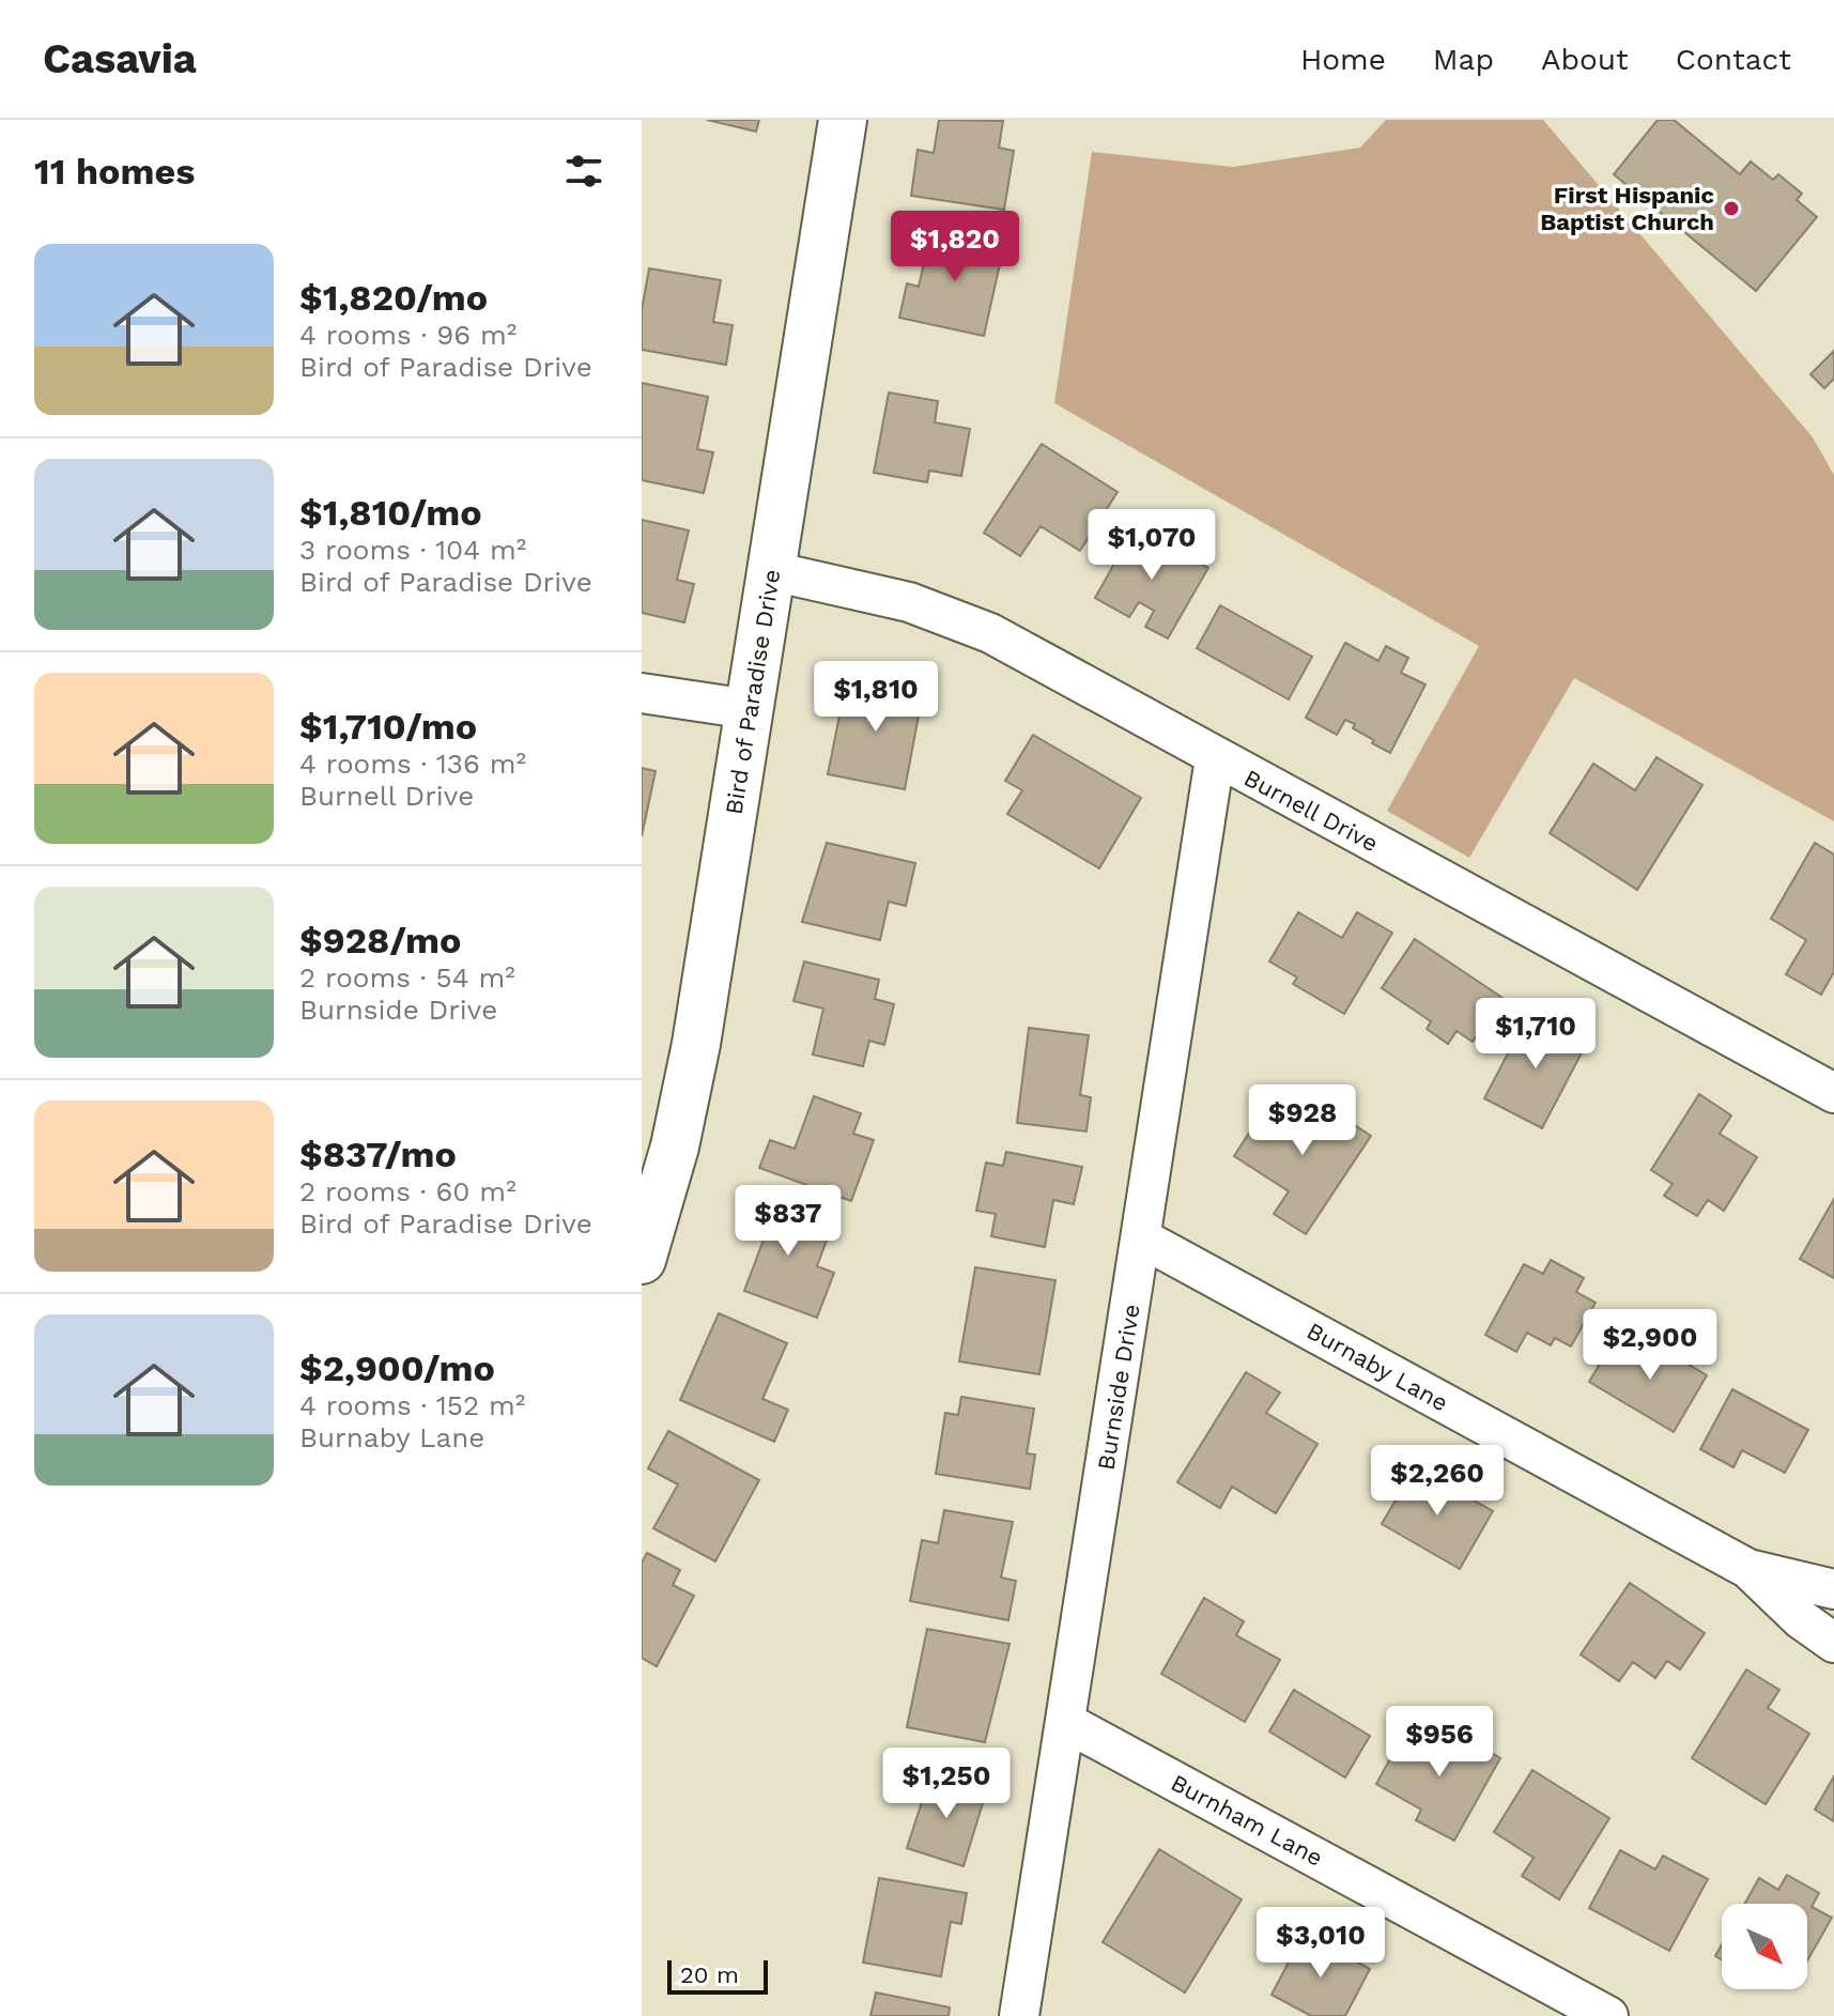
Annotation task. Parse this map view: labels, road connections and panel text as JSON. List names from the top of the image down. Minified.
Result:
{"streets":{"street":["Bird of Paradise Drive","Burnell Drive","Burnaby Lane","Burnside Drive","Burnham Lane"]},"crossings":[["Bird of Paradise Drive","Burnell Drive"],["Burnell Drive","Burnside Drive"],["Burnaby Lane","Burnside Drive"],["Burnside Drive","Burnham Lane"]],"places":["First Hispanic Baptist Church"],"scale_bar":"20 m","north":"bottom right","page":{"header":"Casavia","nav":["Home","Map","About","Contact"],"heading":"11 homes","price":["$1,820","$1,070","$1,810","$1,710","$928","$837","$2,900","$2,260","$956","$1,250","$3,010"],"list":[{"name":"$1,820/mo","note":"4 rooms · 96 m² · Bird of Paradise Drive"},{"name":"$1,810/mo","note":"3 rooms · 104 m² · Bird of Paradise Drive"},{"name":"$1,710/mo","note":"4 rooms · 136 m² · Burnell Drive"},{"name":"$928/mo","note":"2 rooms · 54 m² · Burnside Drive"},{"name":"$837/mo","note":"2 rooms · 60 m² · Bird of Paradise Drive"},{"name":"$2,900/mo","note":"4 rooms · 152 m² · Burnaby Lane"}],"scale":"20 m"}}
